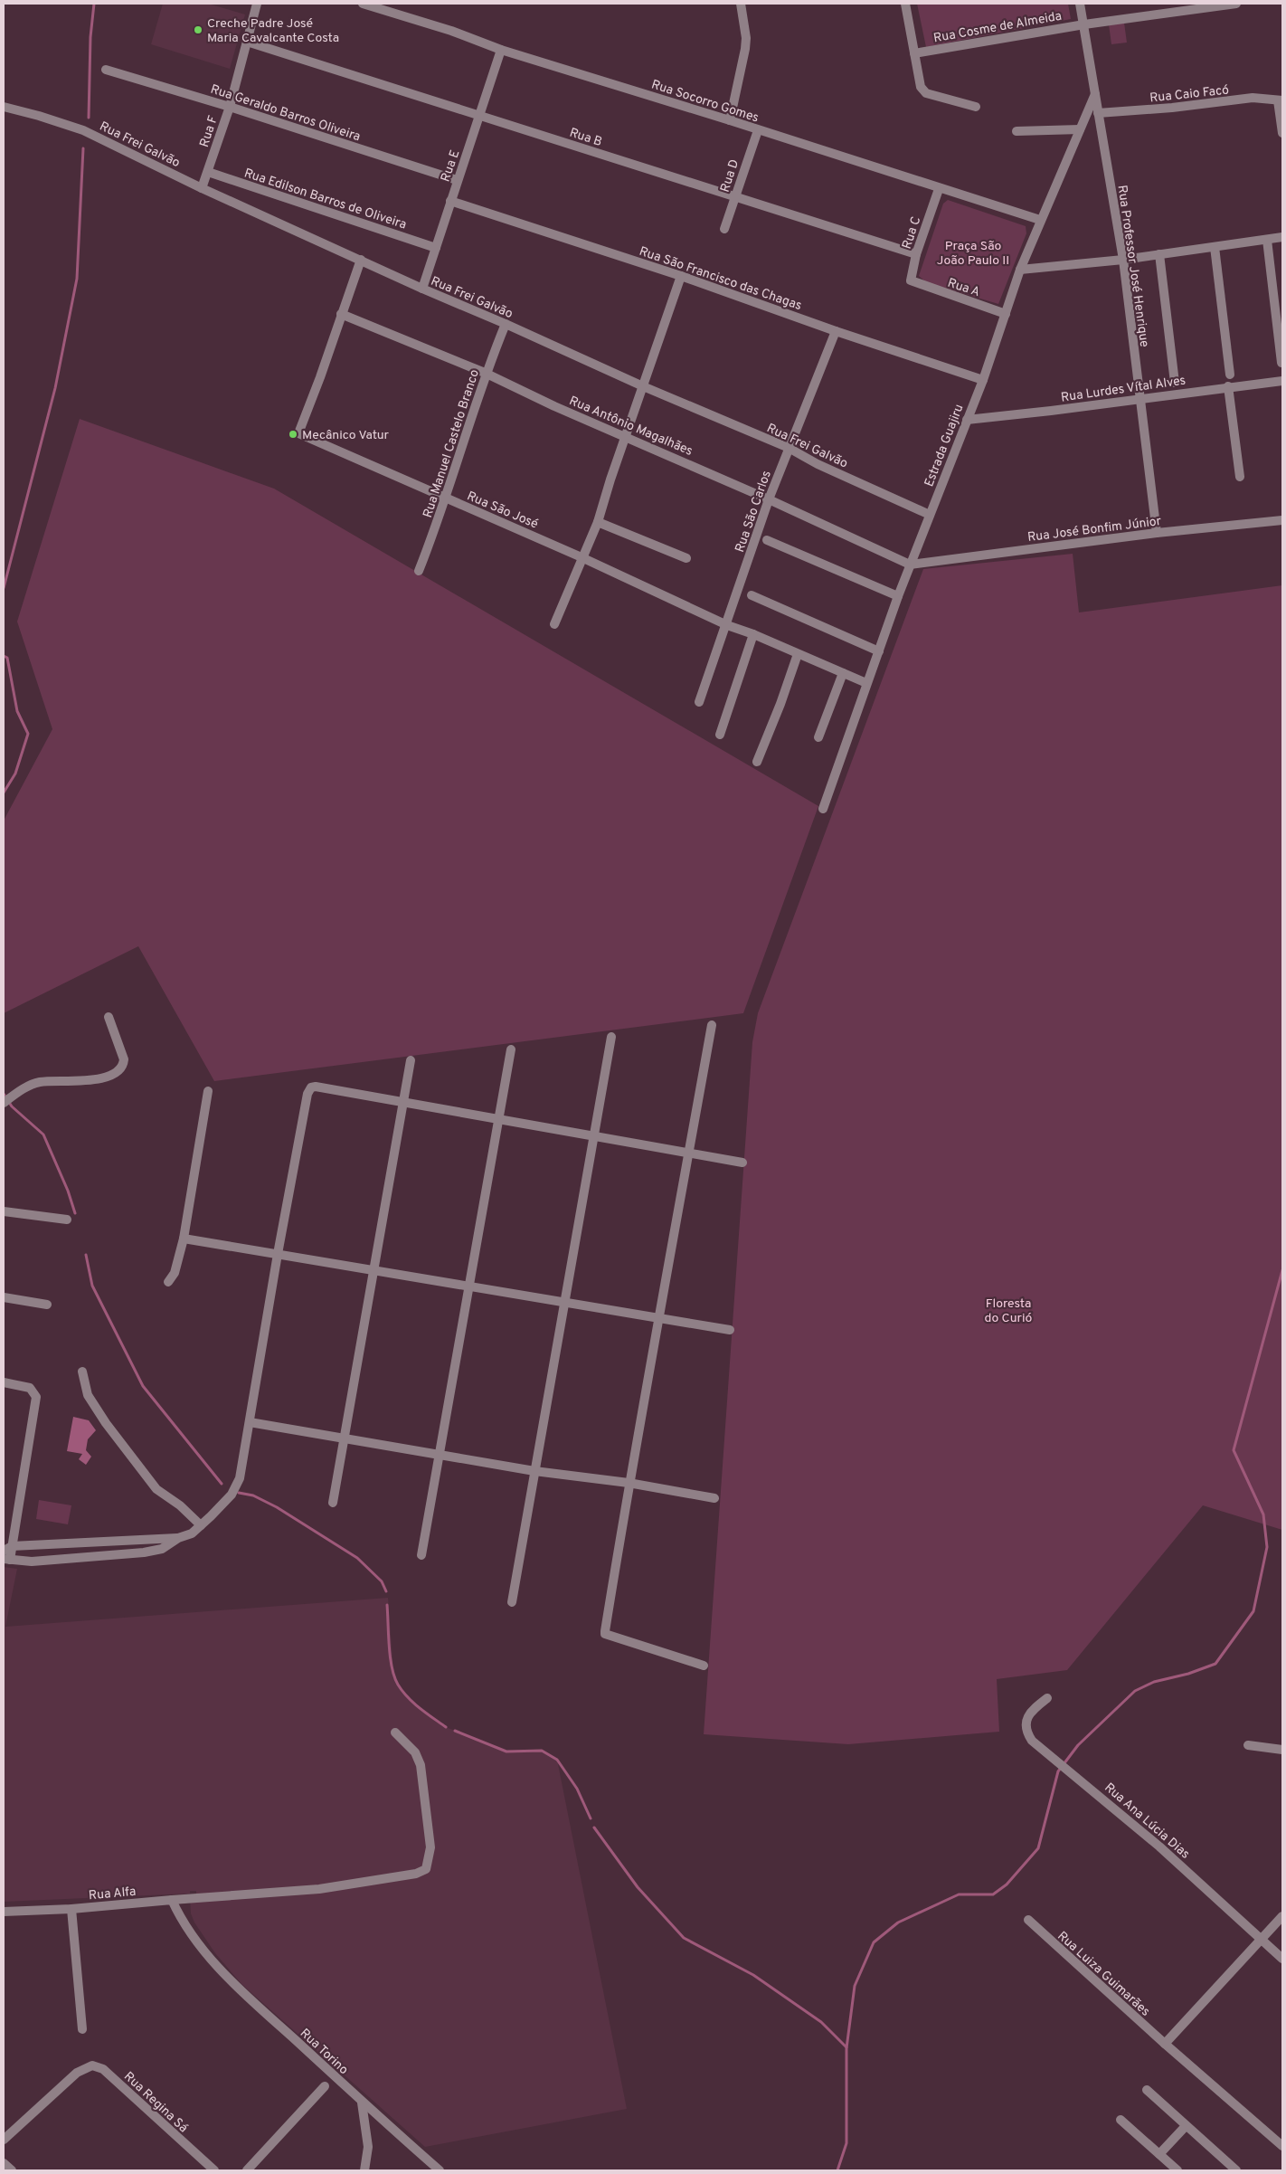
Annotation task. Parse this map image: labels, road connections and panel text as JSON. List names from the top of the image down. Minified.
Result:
{"streets":{"street":["Rua Cosme de Almeida","Rua Caio Facó","Rua Socorro Gomes","Rua Geraldo Barros Oliveira","Rua F","Rua B","Rua Frei Galvão","Rua E","Rua D","Rua Edilson Barros de Oliveira","Rua C","Rua Professor José Henrique","Rua São Francisco das Chagas","Rua A","Rua Lurdes Vítal Alves","Rua Antônio Magalhães","Rua Manuel Castelo Branco","Estrada Guajiru","Rua São José","Rua São Carlos","Rua José Bonfim Júnior","Rua Ana Lúcia Dias","Rua Alfa","Rua Luiza Guimarães","Rua Torino","Rua Regina Sá"]},"crossings":[["Rua Cosme de Almeida","Rua Professor José Henrique"],["Rua Caio Facó","Rua Professor José Henrique"],["Rua Socorro Gomes","Rua E"],["Rua Socorro Gomes","Rua D"],["Rua Socorro Gomes","Rua C"],["Rua Socorro Gomes","Estrada Guajiru"],["Rua Geraldo Barros Oliveira","Rua F"],["Rua Geraldo Barros Oliveira","Rua E"],["Rua F","Rua B"],["Rua F","Rua Frei Galvão"],["Rua F","Rua Edilson Barros de Oliveira"],["Rua B","Rua E"],["Rua B","Rua D"],["Rua B","Rua C"],["Rua Frei Galvão","Rua E"],["Rua Frei Galvão","Rua Manuel Castelo Branco"],["Rua Frei Galvão","Estrada Guajiru"],["Rua Frei Galvão","Rua São José"],["Rua Frei Galvão","Rua São Carlos"],["Rua E","Rua Edilson Barros de Oliveira"],["Rua E","Rua São Francisco das Chagas"],["Rua C","Rua A"],["Rua Professor José Henrique","Rua Lurdes Vítal Alves"],["Rua Professor José Henrique","Estrada Guajiru"],["Rua Professor José Henrique","Rua José Bonfim Júnior"],["Rua São Francisco das Chagas","Estrada Guajiru"],["Rua São Francisco das Chagas","Rua São Carlos"],["Rua A","Estrada Guajiru"],["Rua Lurdes Vítal Alves","Estrada Guajiru"],["Rua Antônio Magalhães","Rua Manuel Castelo Branco"],["Rua Antônio Magalhães","Estrada Guajiru"],["Rua Antônio Magalhães","Rua São José"],["Rua Antônio Magalhães","Rua São Carlos"],["Rua Antônio Magalhães","Rua José Bonfim Júnior"],["Rua Manuel Castelo Branco","Rua São José"],["Estrada Guajiru","Rua São José"],["Estrada Guajiru","Rua José Bonfim Júnior"],["Rua São José","Rua São Carlos"],["Rua Alfa","Rua Torino"]],"parks":["Praça São João Paulo II","Floresta do Curió"],"places":["Creche Padre José Maria Cavalcante Costa","Mecânico Vatur"]}
